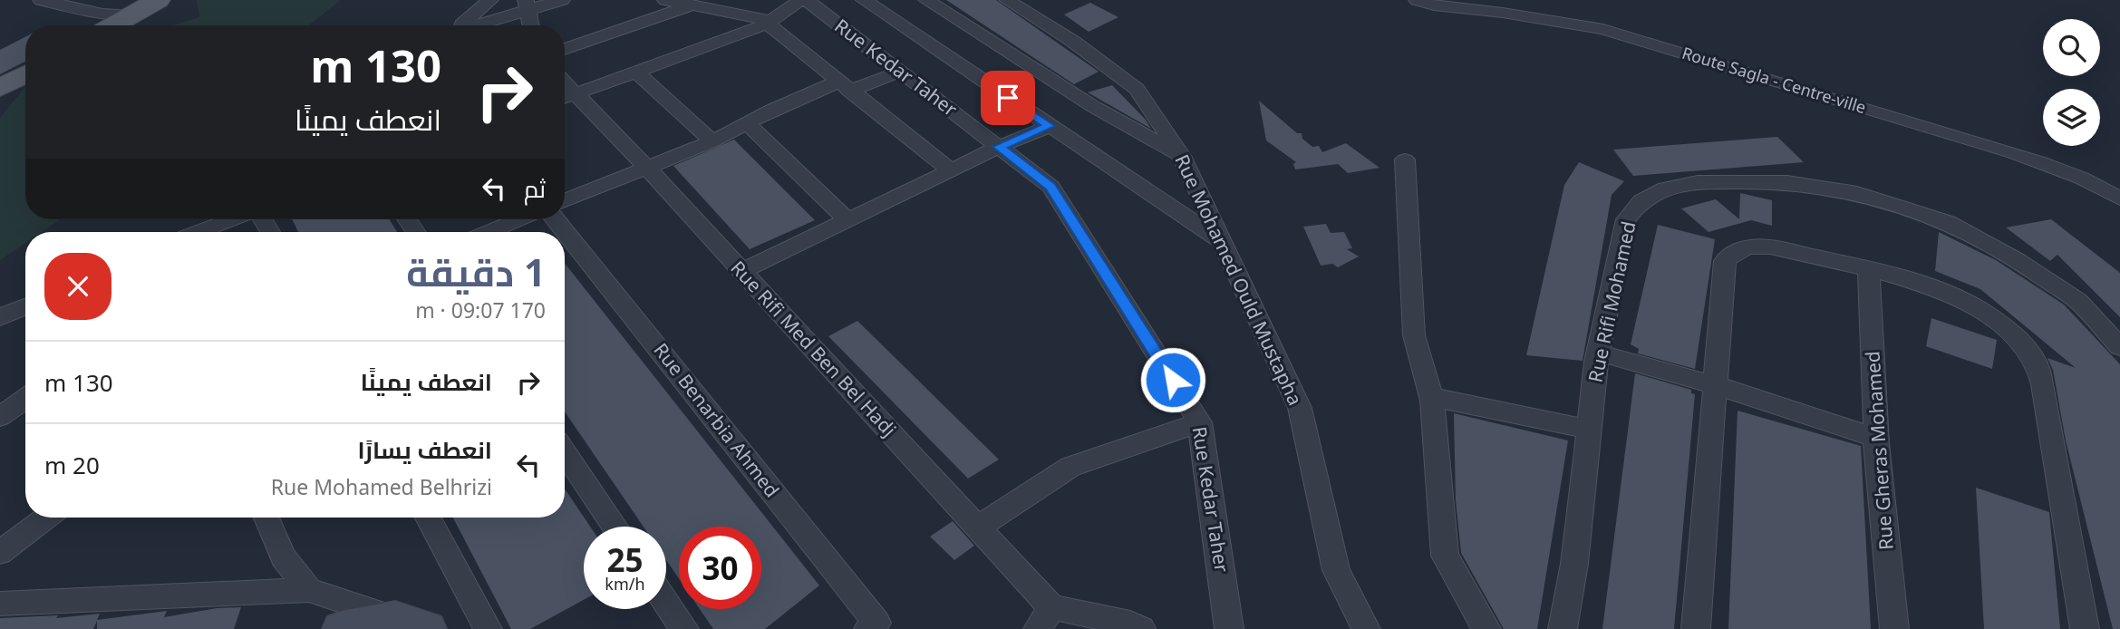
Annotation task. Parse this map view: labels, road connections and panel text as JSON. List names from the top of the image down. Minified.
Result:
{"streets":{"street":["Rue Kedar Taher","Route Sagla - Centre-ville","Rue Mohamed Ould Mustapha","Rue Rifi Mohamed","Rue Rifi Med Ben Bel Hadj","Rue Benarbia Ahmed","Rue Gheras Mohamed"]},"page":{"turn":["130 m","انعطف يمينًا"],"then":"ثم","heading":["1 دقيقة","170 m · 09:07"],"list":[{"name":"انعطف يمينًا","value":"130 m"},{"name":"انعطف يسارًا","note":"Rue Mohamed Belhrizi","value":"20 m"}],"speed":"25 km/h","limit":"30"}}
